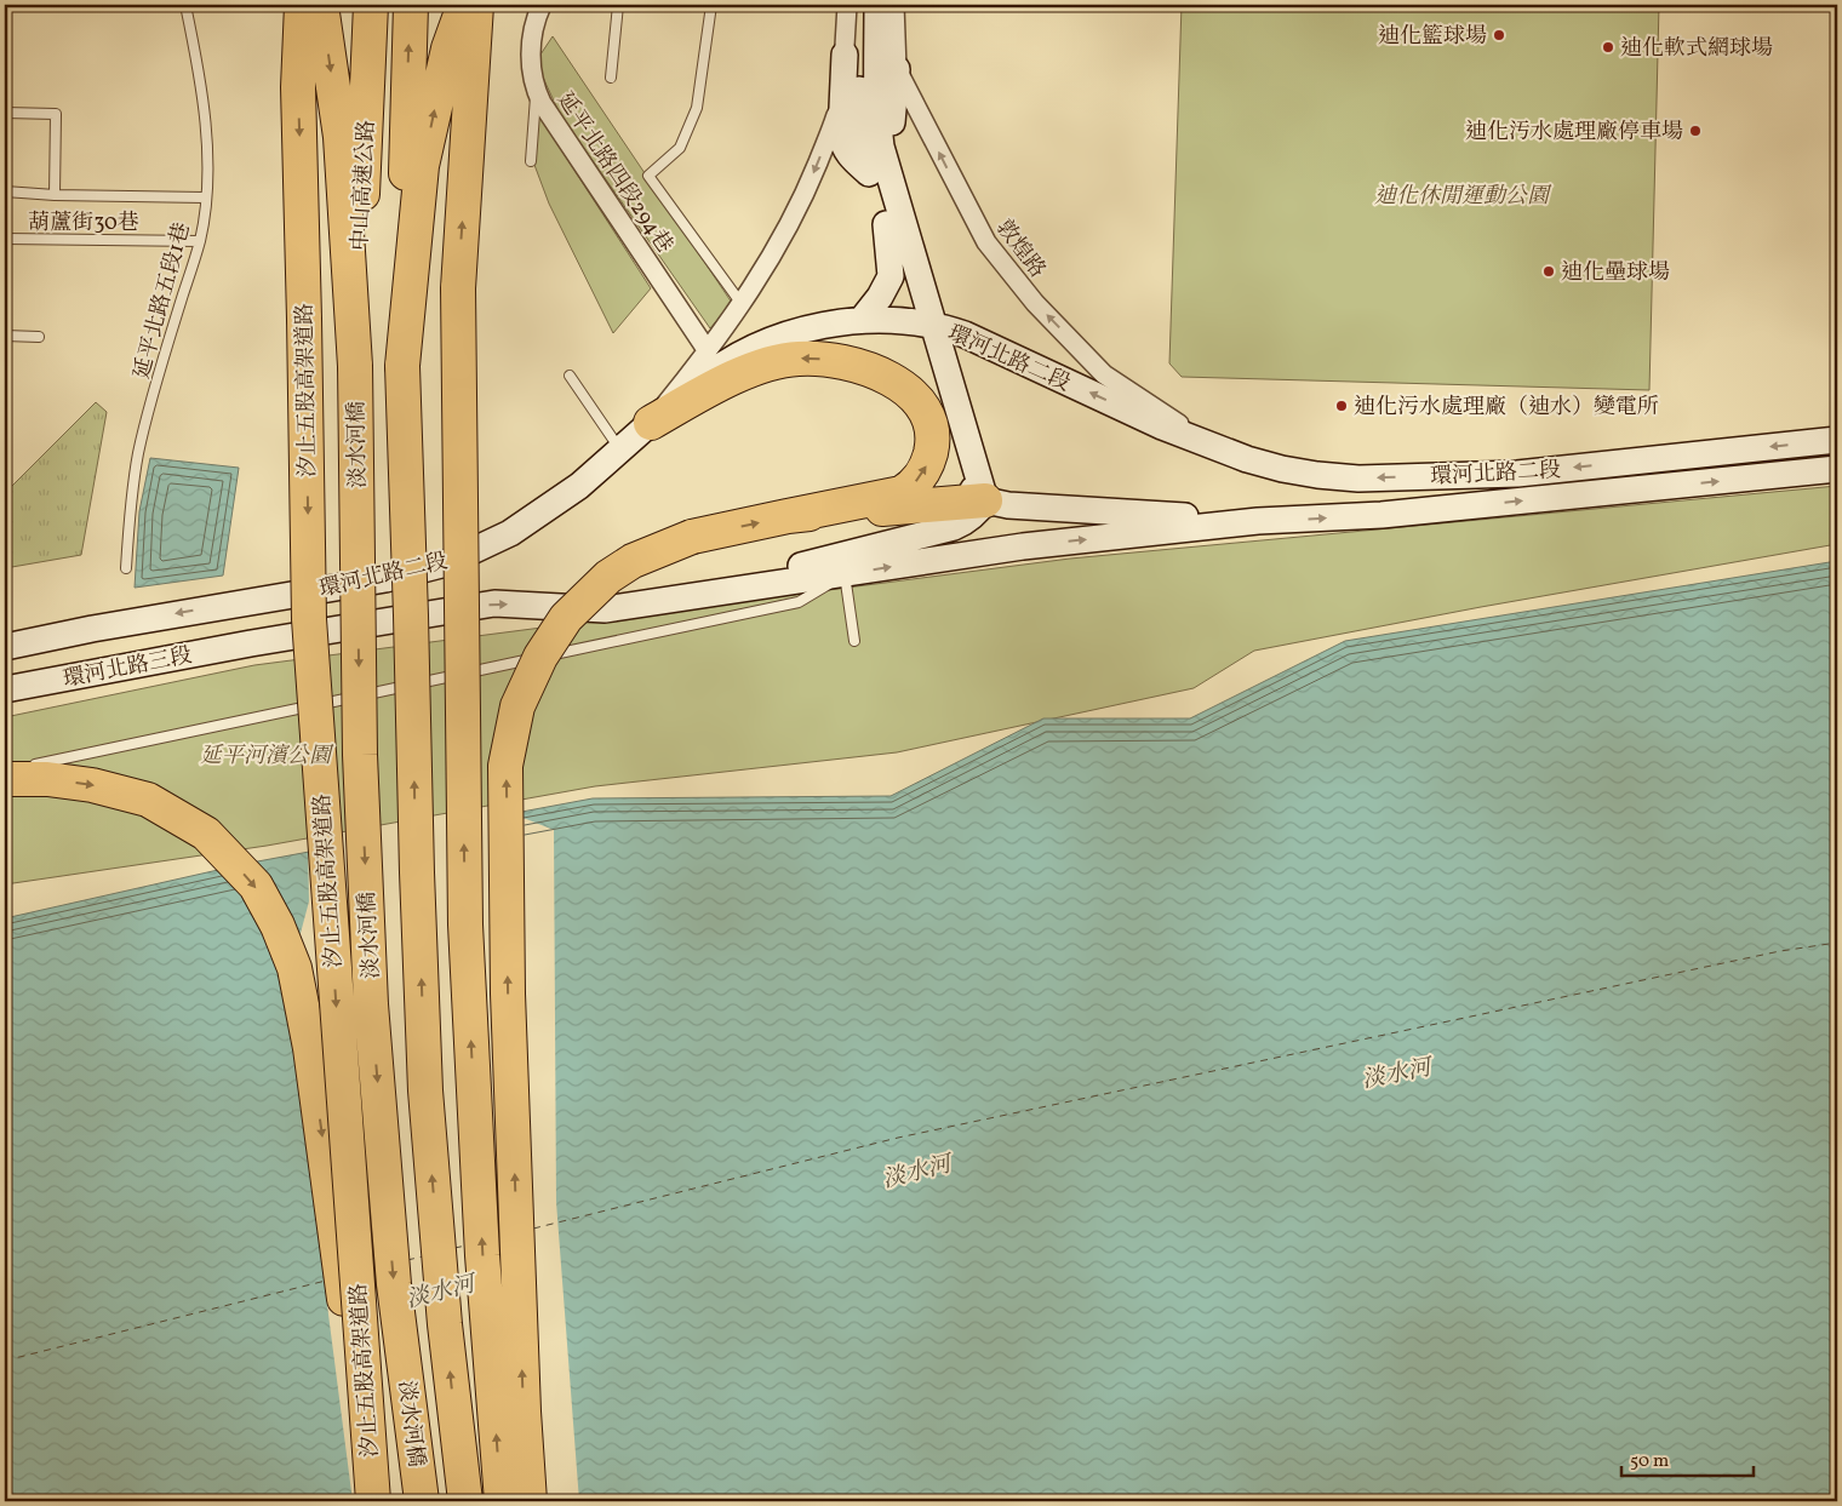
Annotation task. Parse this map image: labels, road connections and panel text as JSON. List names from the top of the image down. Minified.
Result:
{"streets":{"highway":["中山高速公路","汐止五股高架道路","淡水河橋"],"main road":["環河北路二段","環河北路三段"],"street":["延平北路四段294巷","敦煌路"],"lane":["葫蘆街30巷","延平北路五段1巷"]},"crossings":[["中山高速公路","淡水河橋"],["葫蘆街30巷","延平北路五段1巷"],["敦煌路","環河北路二段"],["環河北路二段","環河北路三段"]],"one_way":["敦煌路"],"water":["淡水河"],"parks":["迪化休閒運動公園","延平河濱公園"],"places":["迪化籃球場","迪化軟式網球場","迪化汚水處理廠停車場","迪化壘球場","迪化污水處理廠（迪水）變電所"],"scale_bar":"50 m"}
